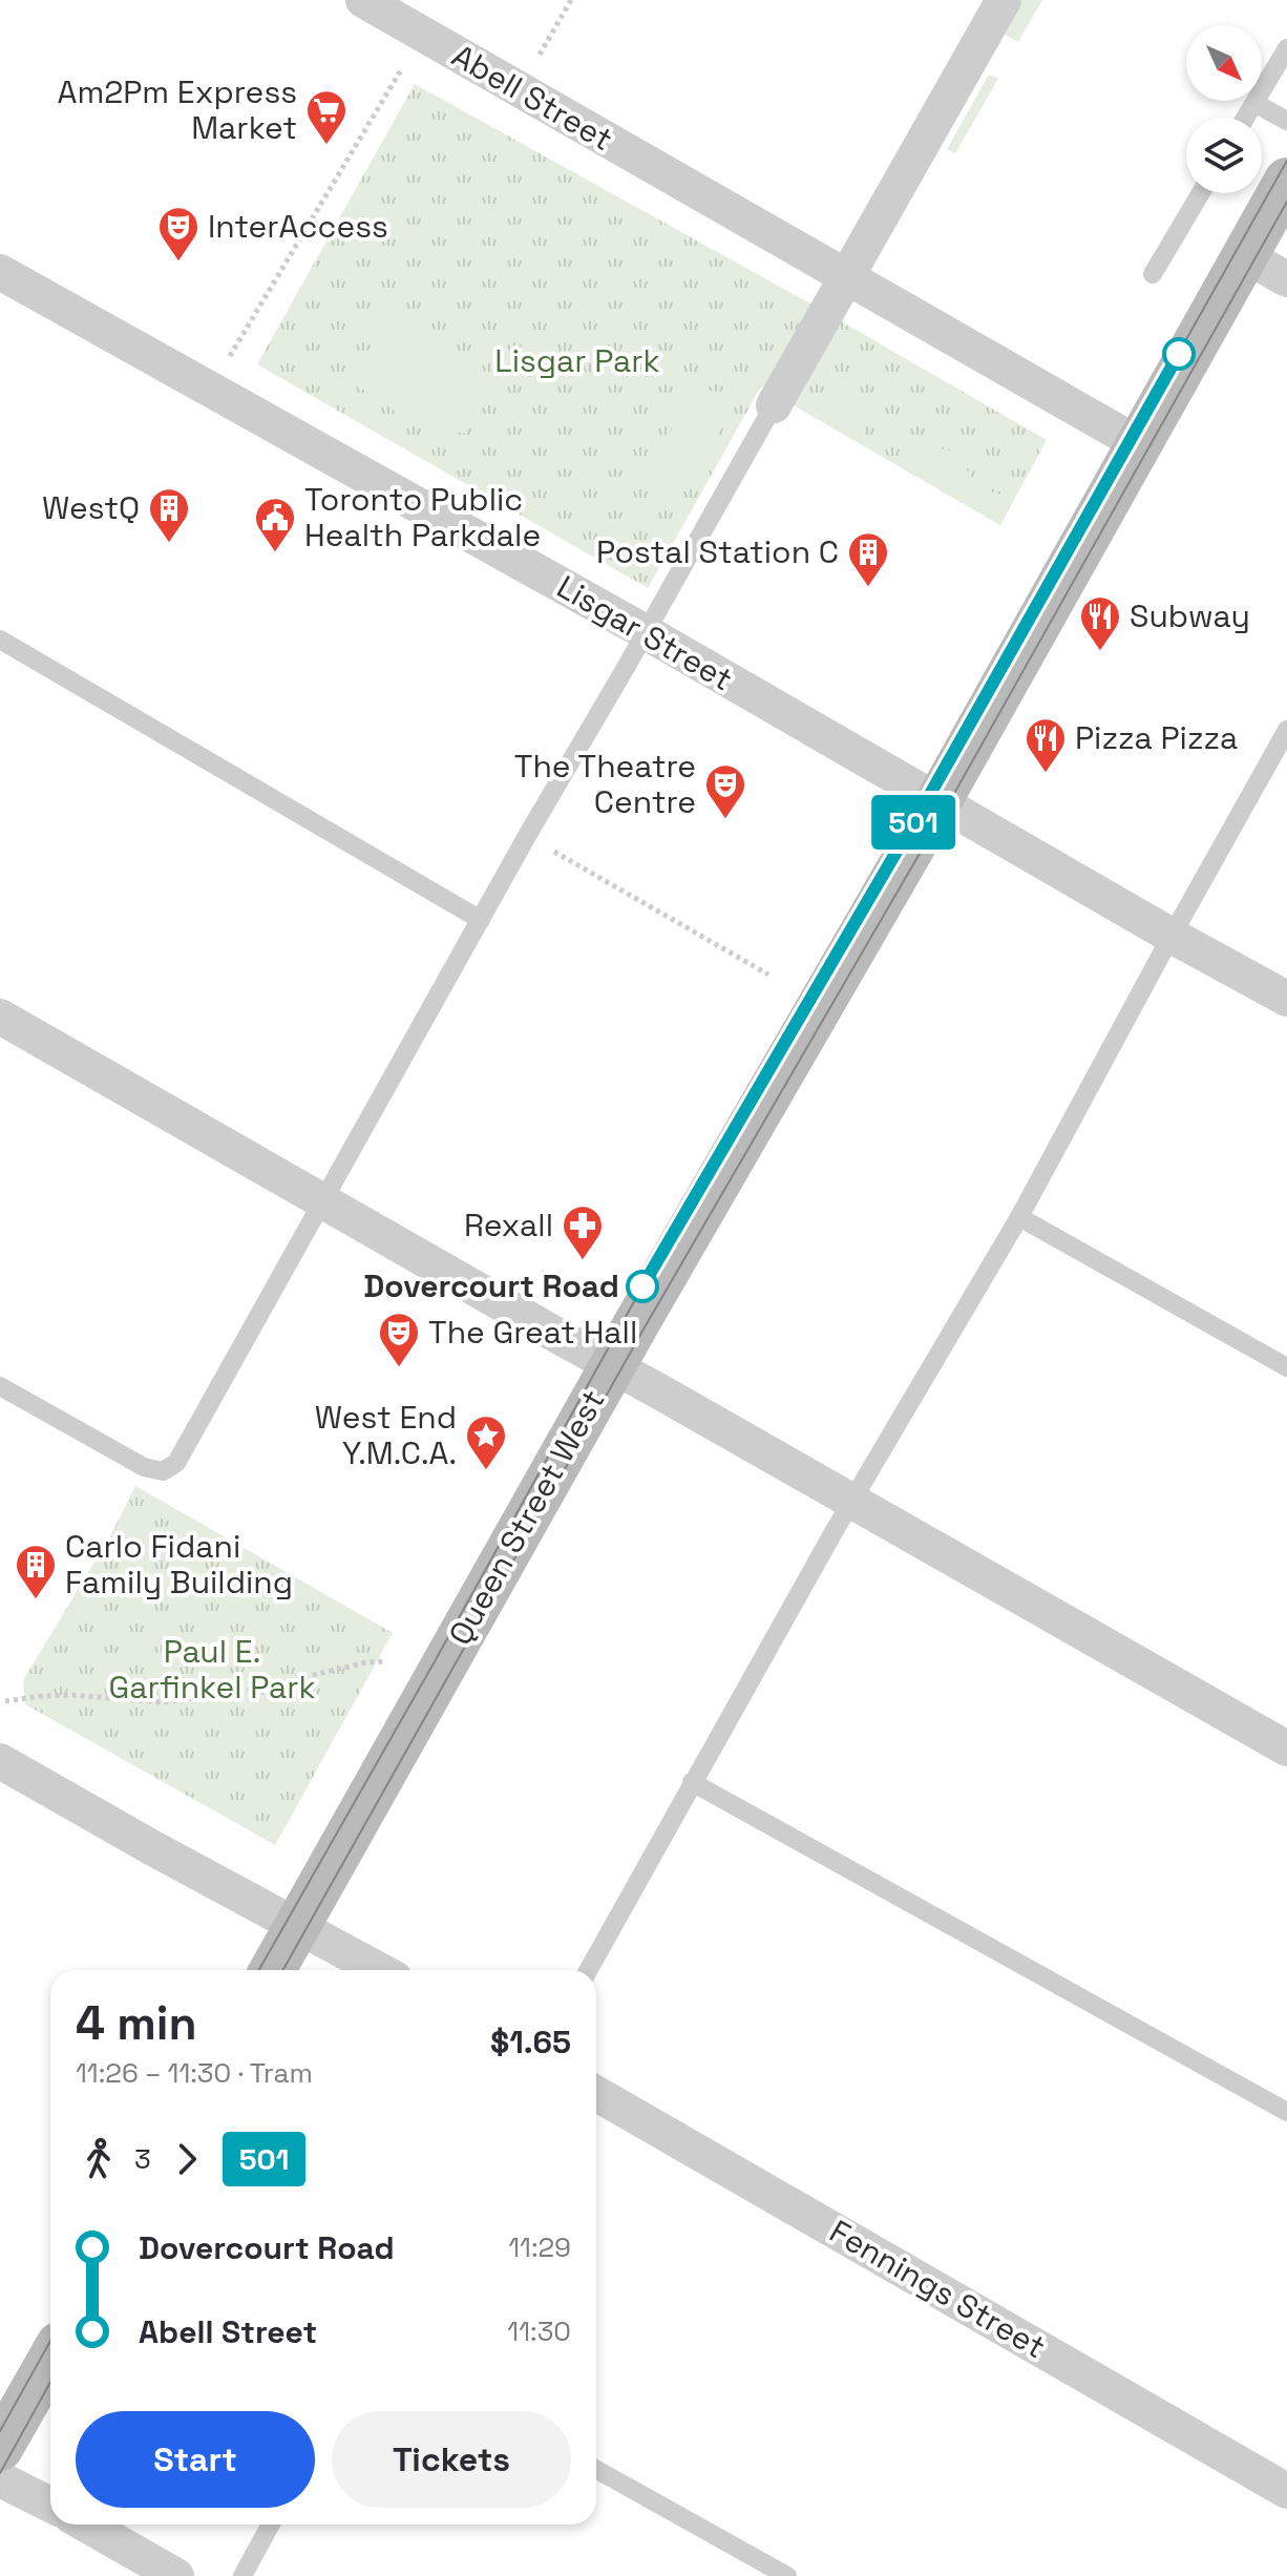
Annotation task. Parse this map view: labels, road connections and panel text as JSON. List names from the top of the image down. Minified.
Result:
{"streets":{"main road":["Queen Street West"],"street":["Abell Street","Lisgar Street","Fennings Street"]},"crossings":[["Abell Street","Queen Street West"],["Lisgar Street","Queen Street West"]],"parks":["Lisgar Park","Paul E. Garfinkel Park"],"places":{"supermarket":["Am2Pm Express Market"],"theatre":["InterAccess","The Theatre Centre","The Great Hall"],"building":["WestQ","Postal Station C","Carlo Fidani Family Building"],"public building":["Toronto Public Health Parkdale"],"restaurant":["Subway","Pizza Pizza"],"pharmacy":["Rexall"],"other":["Dovercourt Road"],"place":["West End Y.M.C.A."]},"lines":["tram line 501"],"north":"bottom right","page":{"on_map":"501","heading":["4 min","11:26 – 11:30 · Tram","$1.65"],"legs":["3","501"],"list":[{"name":"Dovercourt Road","value":"11:29"},{"name":"Abell Street","value":"11:30"}],"buttons":["Start","Tickets"]}}
